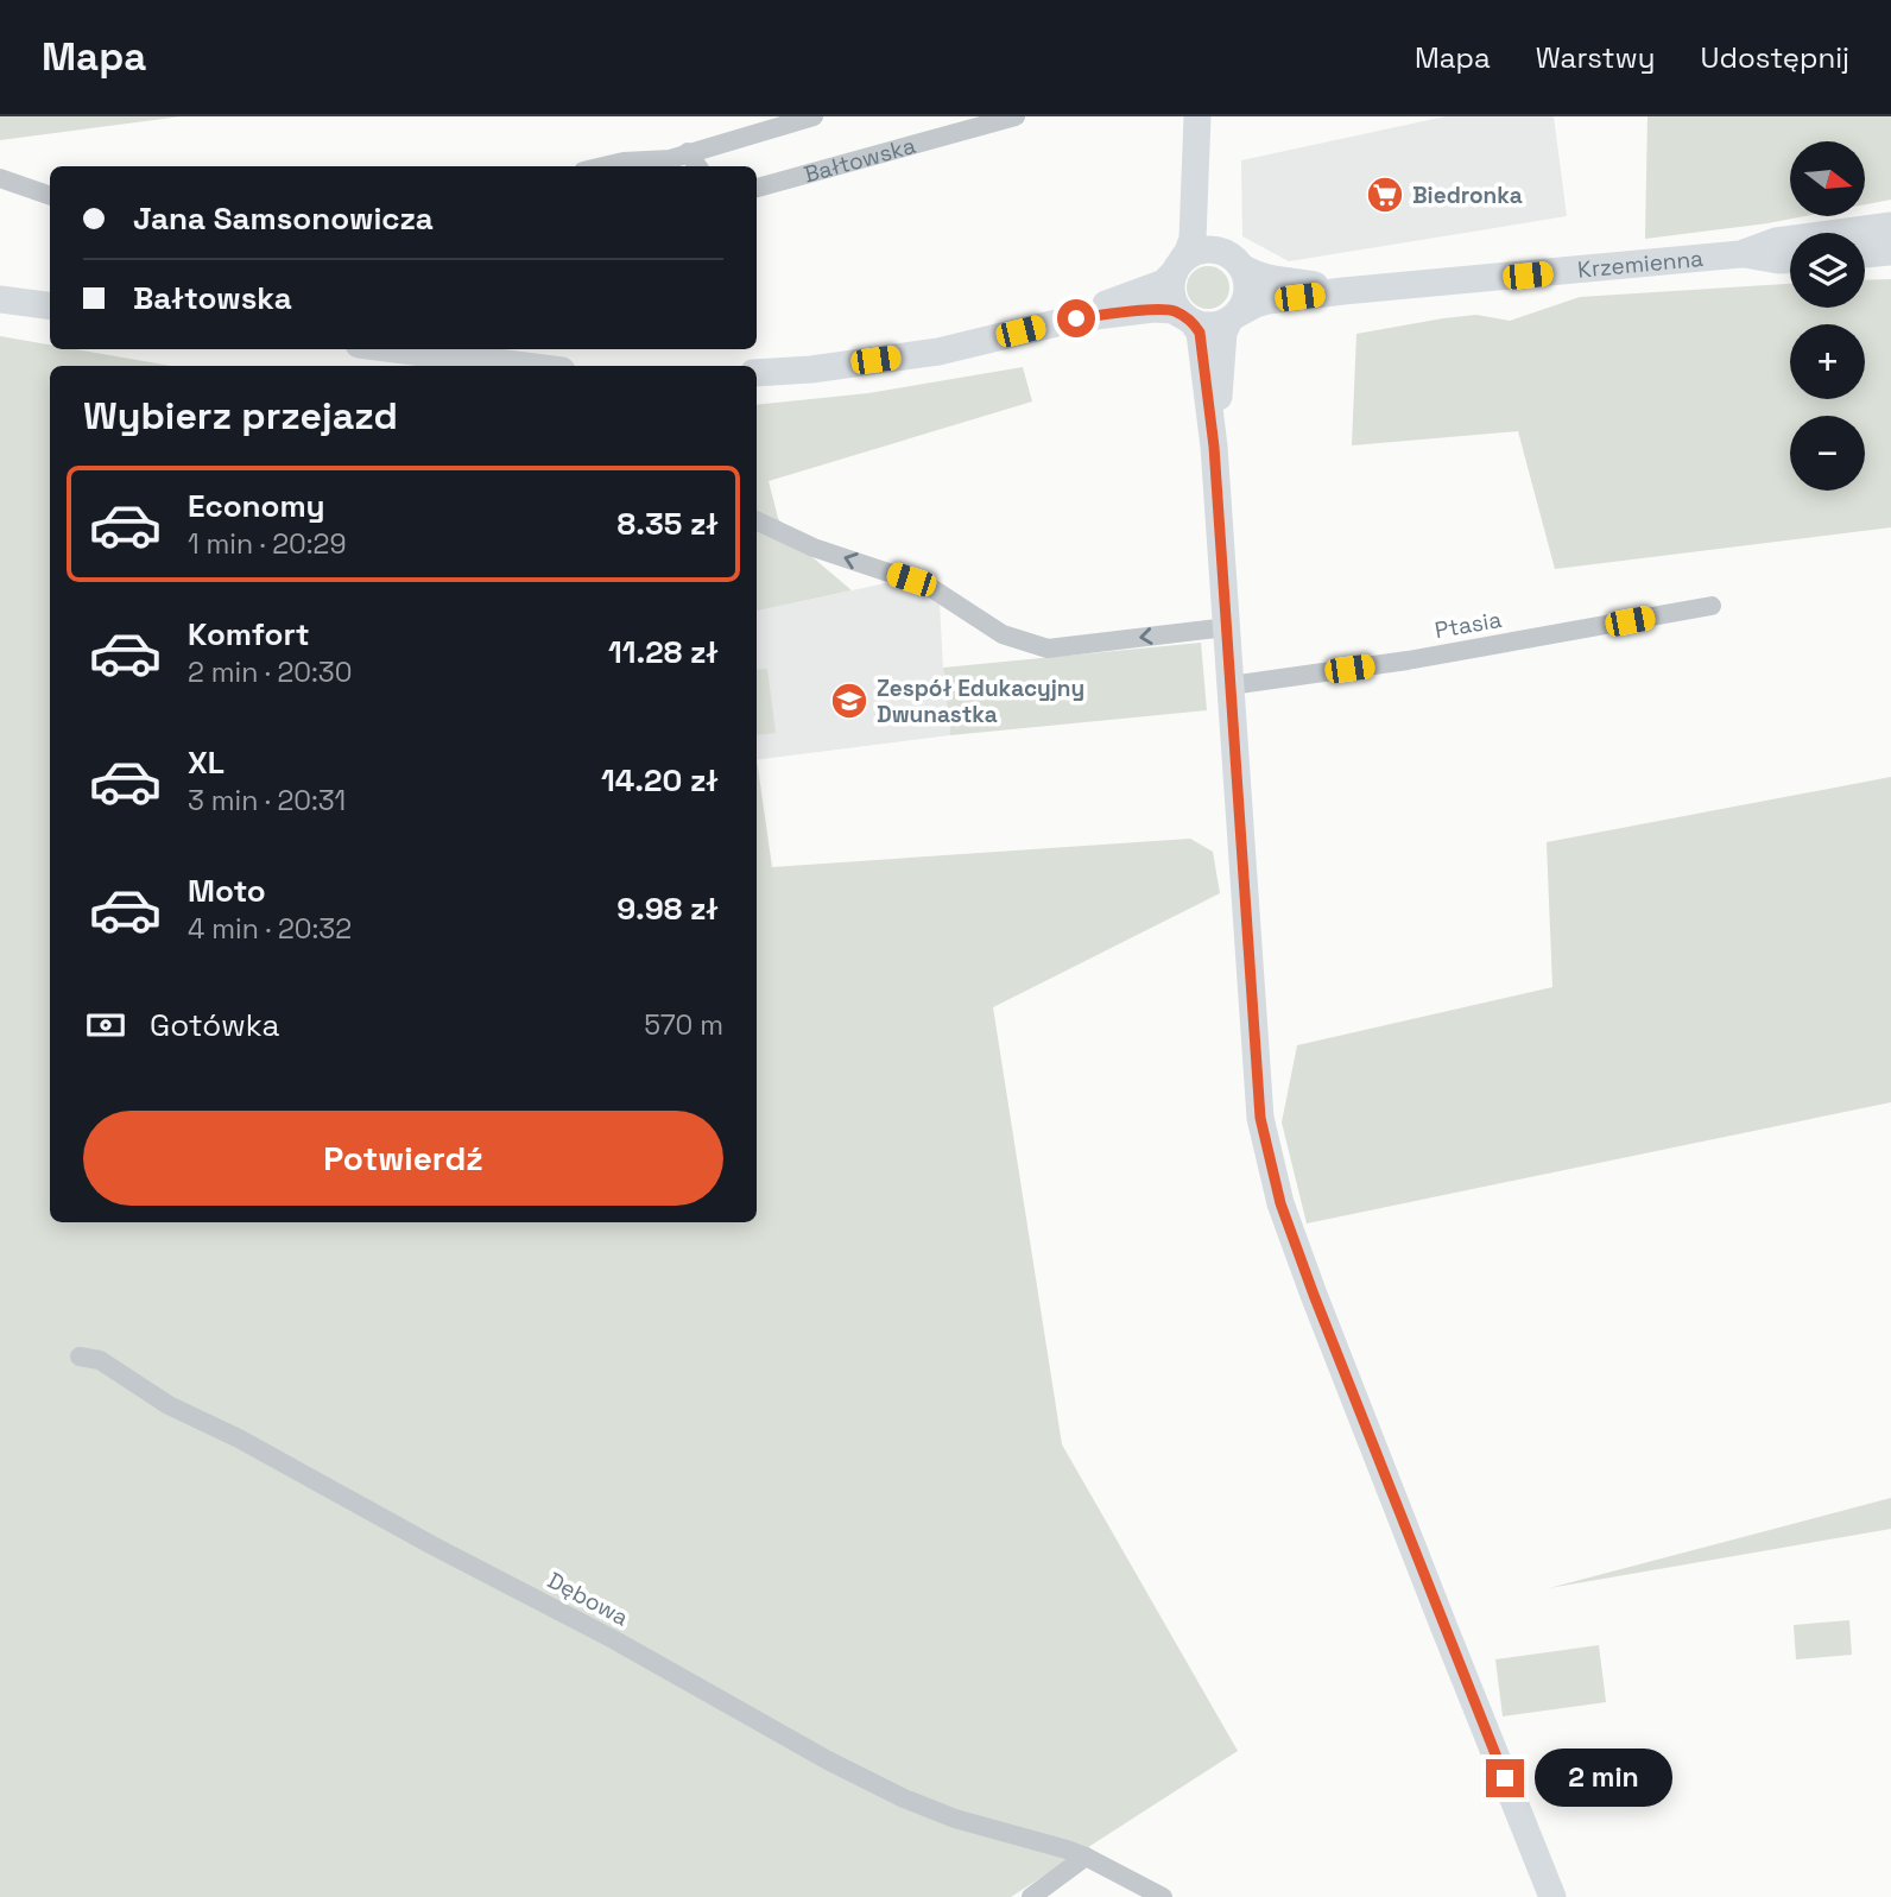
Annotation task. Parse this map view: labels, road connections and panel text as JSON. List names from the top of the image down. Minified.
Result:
{"streets":{"main road":["Krzemienna"],"street":["Bałtowska","Ptasia","Dębowa"]},"places":{"supermarket":["Biedronka"],"school or university":["Zespół Edukacyjny Dwunastka"]},"north":"right","page":{"header":"Mapa","nav":["Mapa","Warstwy","Udostępnij"],"map_buttons":["+","−"],"banner":["Jana Samsonowicza","Bałtowska"],"heading":"Wybierz przejazd","list":[{"name":"Economy","note":"1 min · 20:29","value":"8.35 zł"},{"name":"Komfort","note":"2 min · 20:30","value":"11.28 zł"},{"name":"XL","note":"3 min · 20:31","value":"14.20 zł"},{"name":"Moto","note":"4 min · 20:32","value":"9.98 zł"}],"pay":["Gotówka","570 m"],"buttons":"Potwierdź","bubble":"2 min"}}
